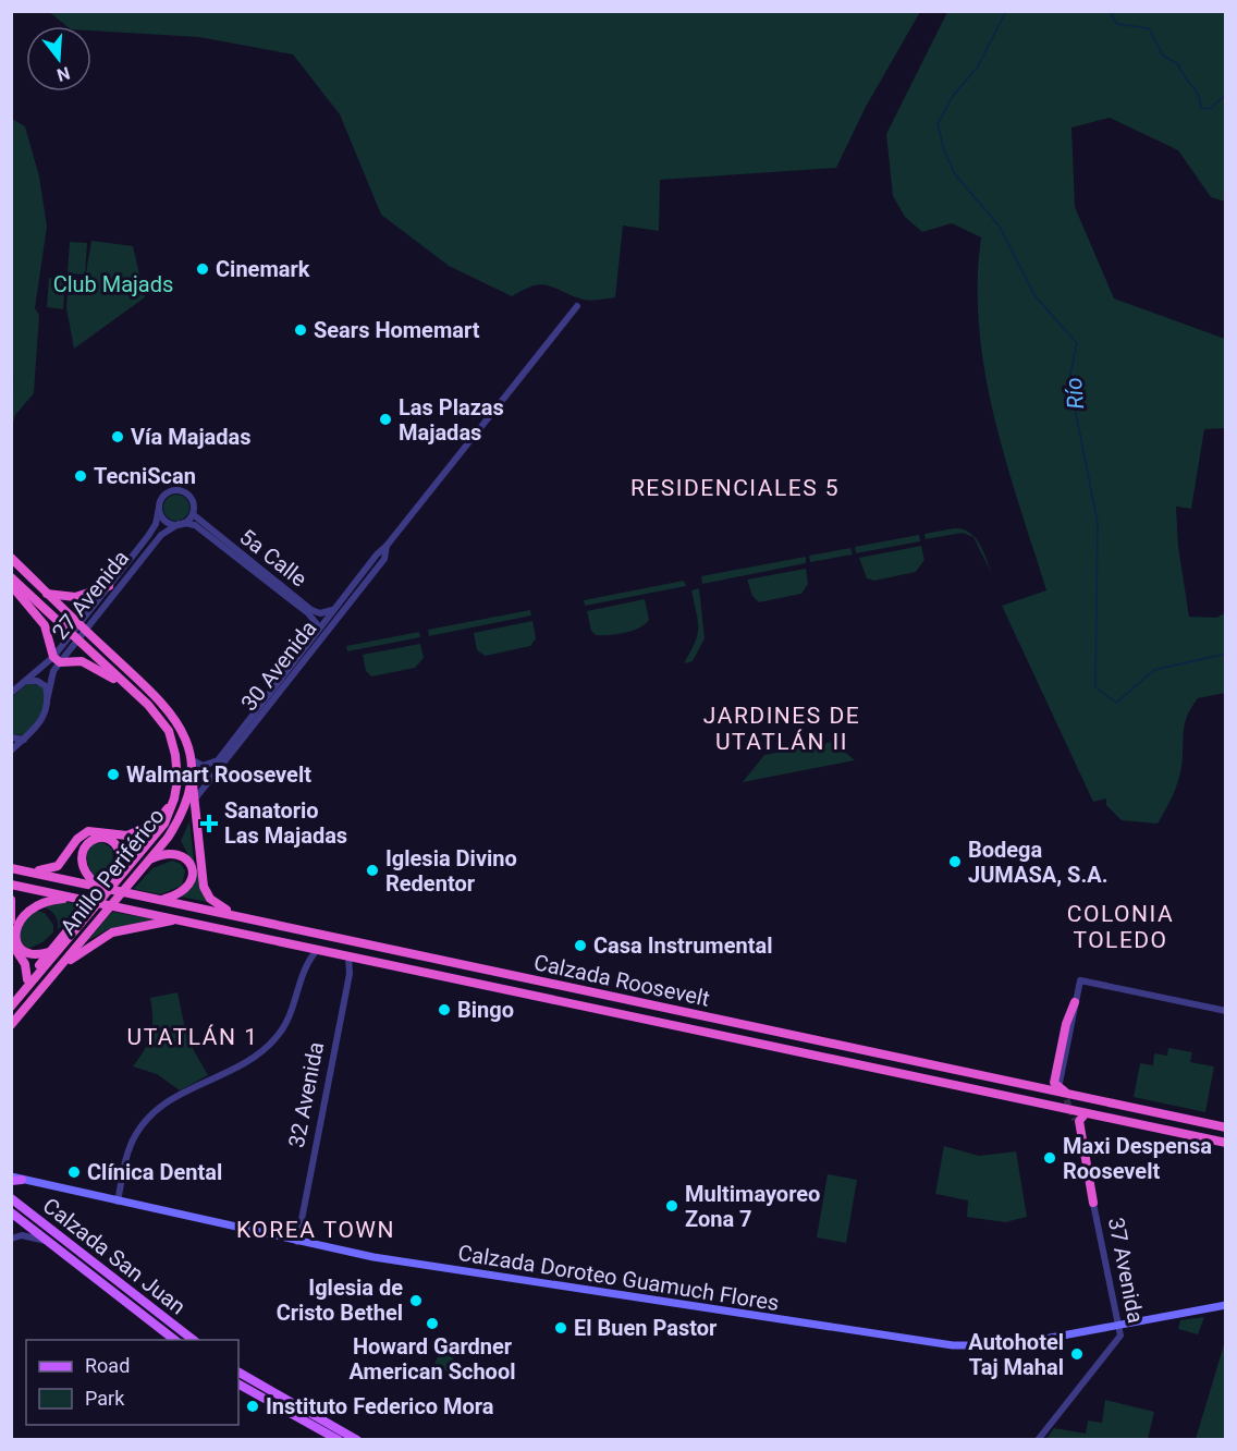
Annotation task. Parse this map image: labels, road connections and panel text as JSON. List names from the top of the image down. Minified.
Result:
{"streets":{"highway":["Anillo Periférico","Calzada Roosevelt"],"main road":["Calzada San Juan","Calzada Doroteo Guamuch Flores"],"street":["5a Calle","27 Avenida","30 Avenida","32 Avenida","37 Avenida"]},"crossings":[["5a Calle","27 Avenida"],["5a Calle","30 Avenida"],["30 Avenida","Anillo Periférico"],["Calzada Roosevelt","32 Avenida"],["32 Avenida","Calzada Doroteo Guamuch Flores"],["37 Avenida","Calzada Doroteo Guamuch Flores"]],"districts":["RESIDENCIALES 5","JARDINES DE UTATLÁN II","COLONIA TOLEDO","UTATLÁN 1","KOREA TOWN"],"water":["Río"],"parks":["Club Majads"],"places":{"other":["Cinemark","Sears Homemart","Las Plazas Majadas","Vía Majadas","TecniScan","Walmart Roosevelt","Bodega JUMASA, S.A.","Iglesia Divino Redentor","Casa Instrumental","Bingo","Maxi Despensa Roosevelt","Clínica Dental","Multimayoreo Zona 7","Iglesia de Cristo Bethel","Howard Gardner American School","El Buen Pastor","Autohotel Taj Mahal","Instituto Federico Mora"],"health":["Sanatorio Las Majadas"]},"legend":["Road","Park"],"north":"bottom"}
